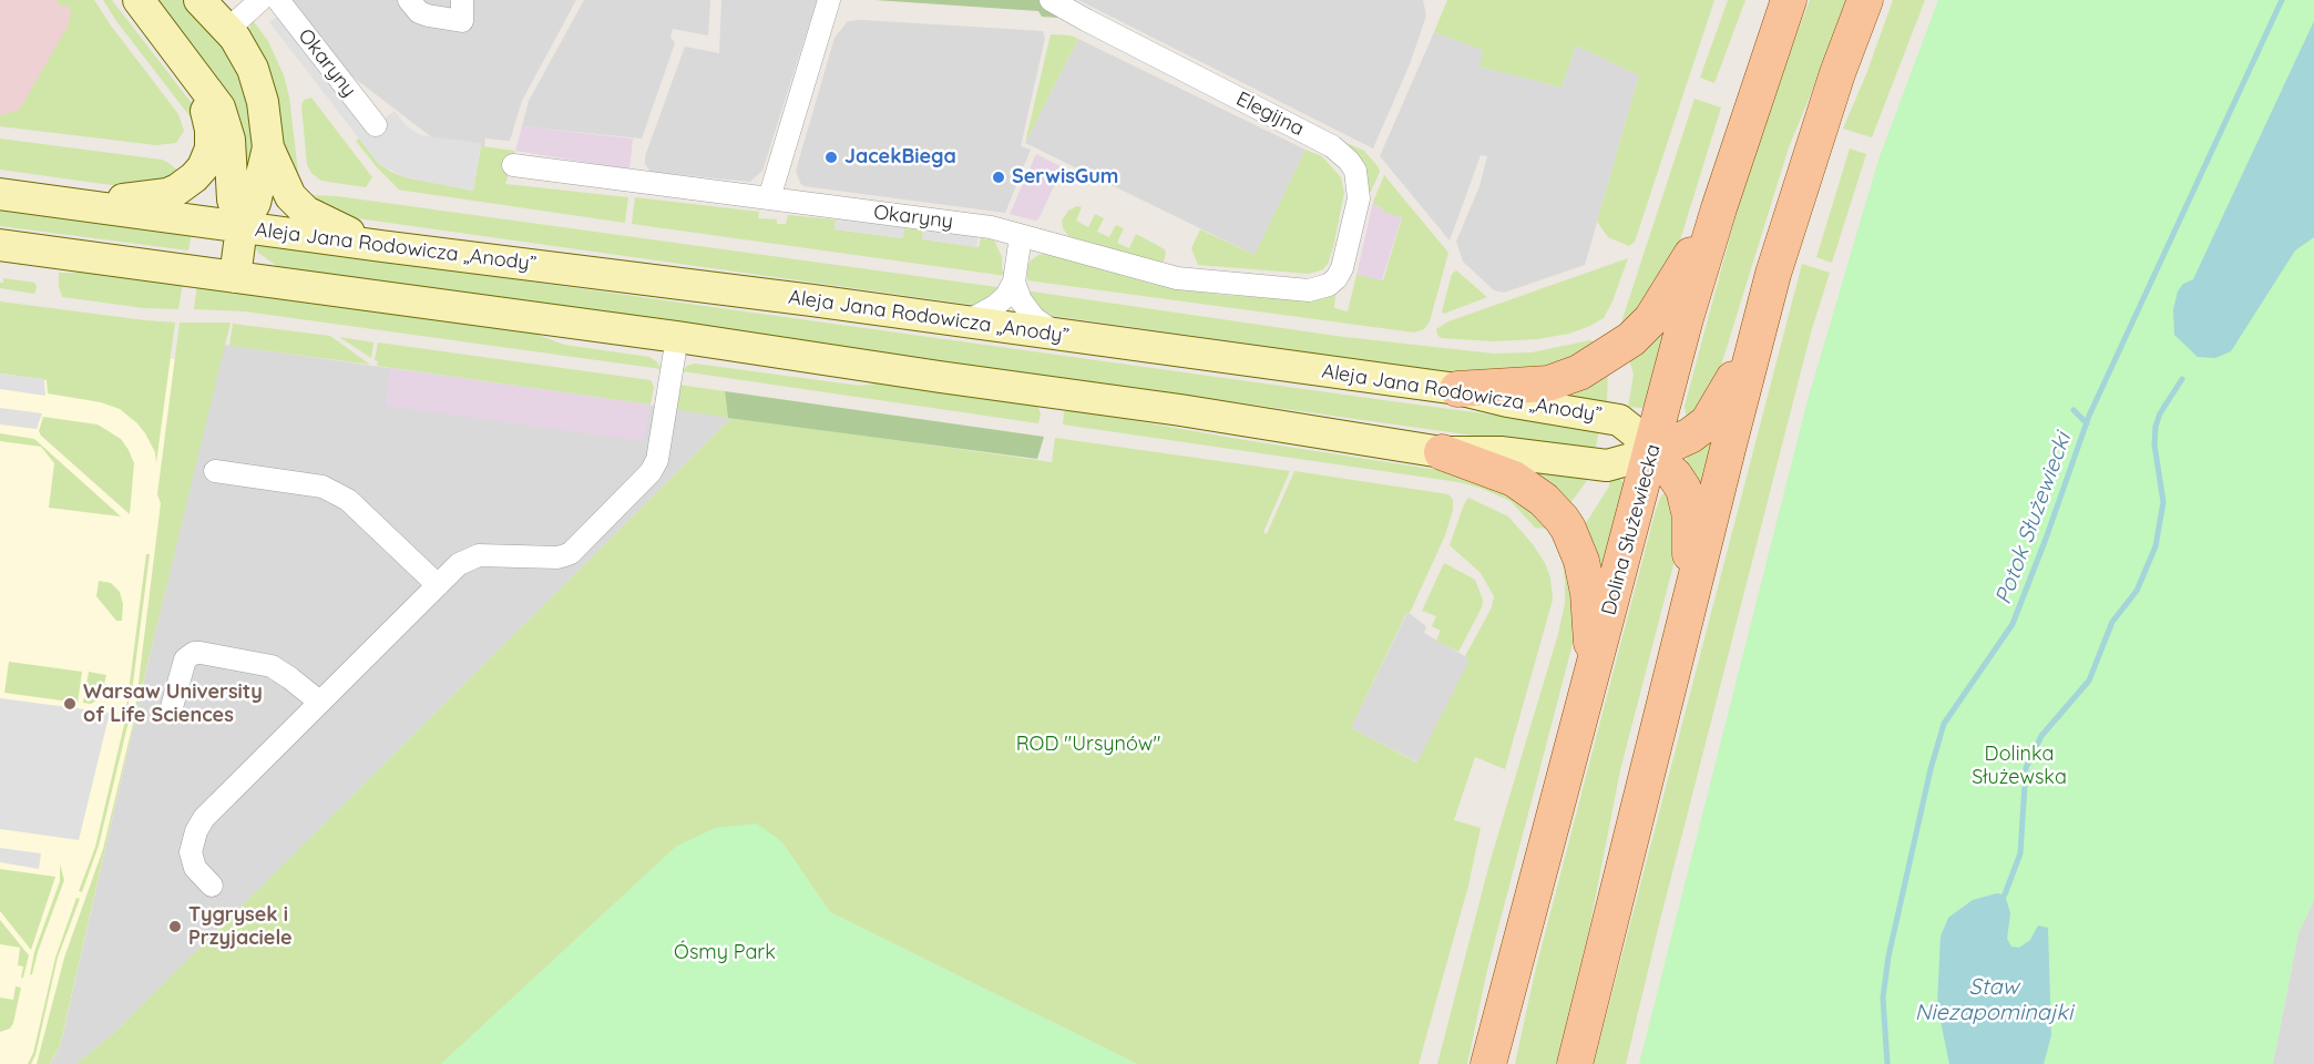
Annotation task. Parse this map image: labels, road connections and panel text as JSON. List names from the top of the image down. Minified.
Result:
{"streets":{"main road":["Aleja Jana Rodowicza „Anody”","Dolina Służewiecka"],"street":["Okaryny","Elegijna"]},"crossings":[["Okaryny","Elegijna"],["Aleja Jana Rodowicza „Anody”","Dolina Służewiecka"]],"water":["Potok Służewiecki","Staw Niezapominajki"],"parks":["ROD \"Ursynów\"","Dolinka Służewska","Ósmy Park"],"places":["JacekBiega","SerwisGum","Warsaw University of Life Sciences","Tygrysek i Przyjaciele"]}
